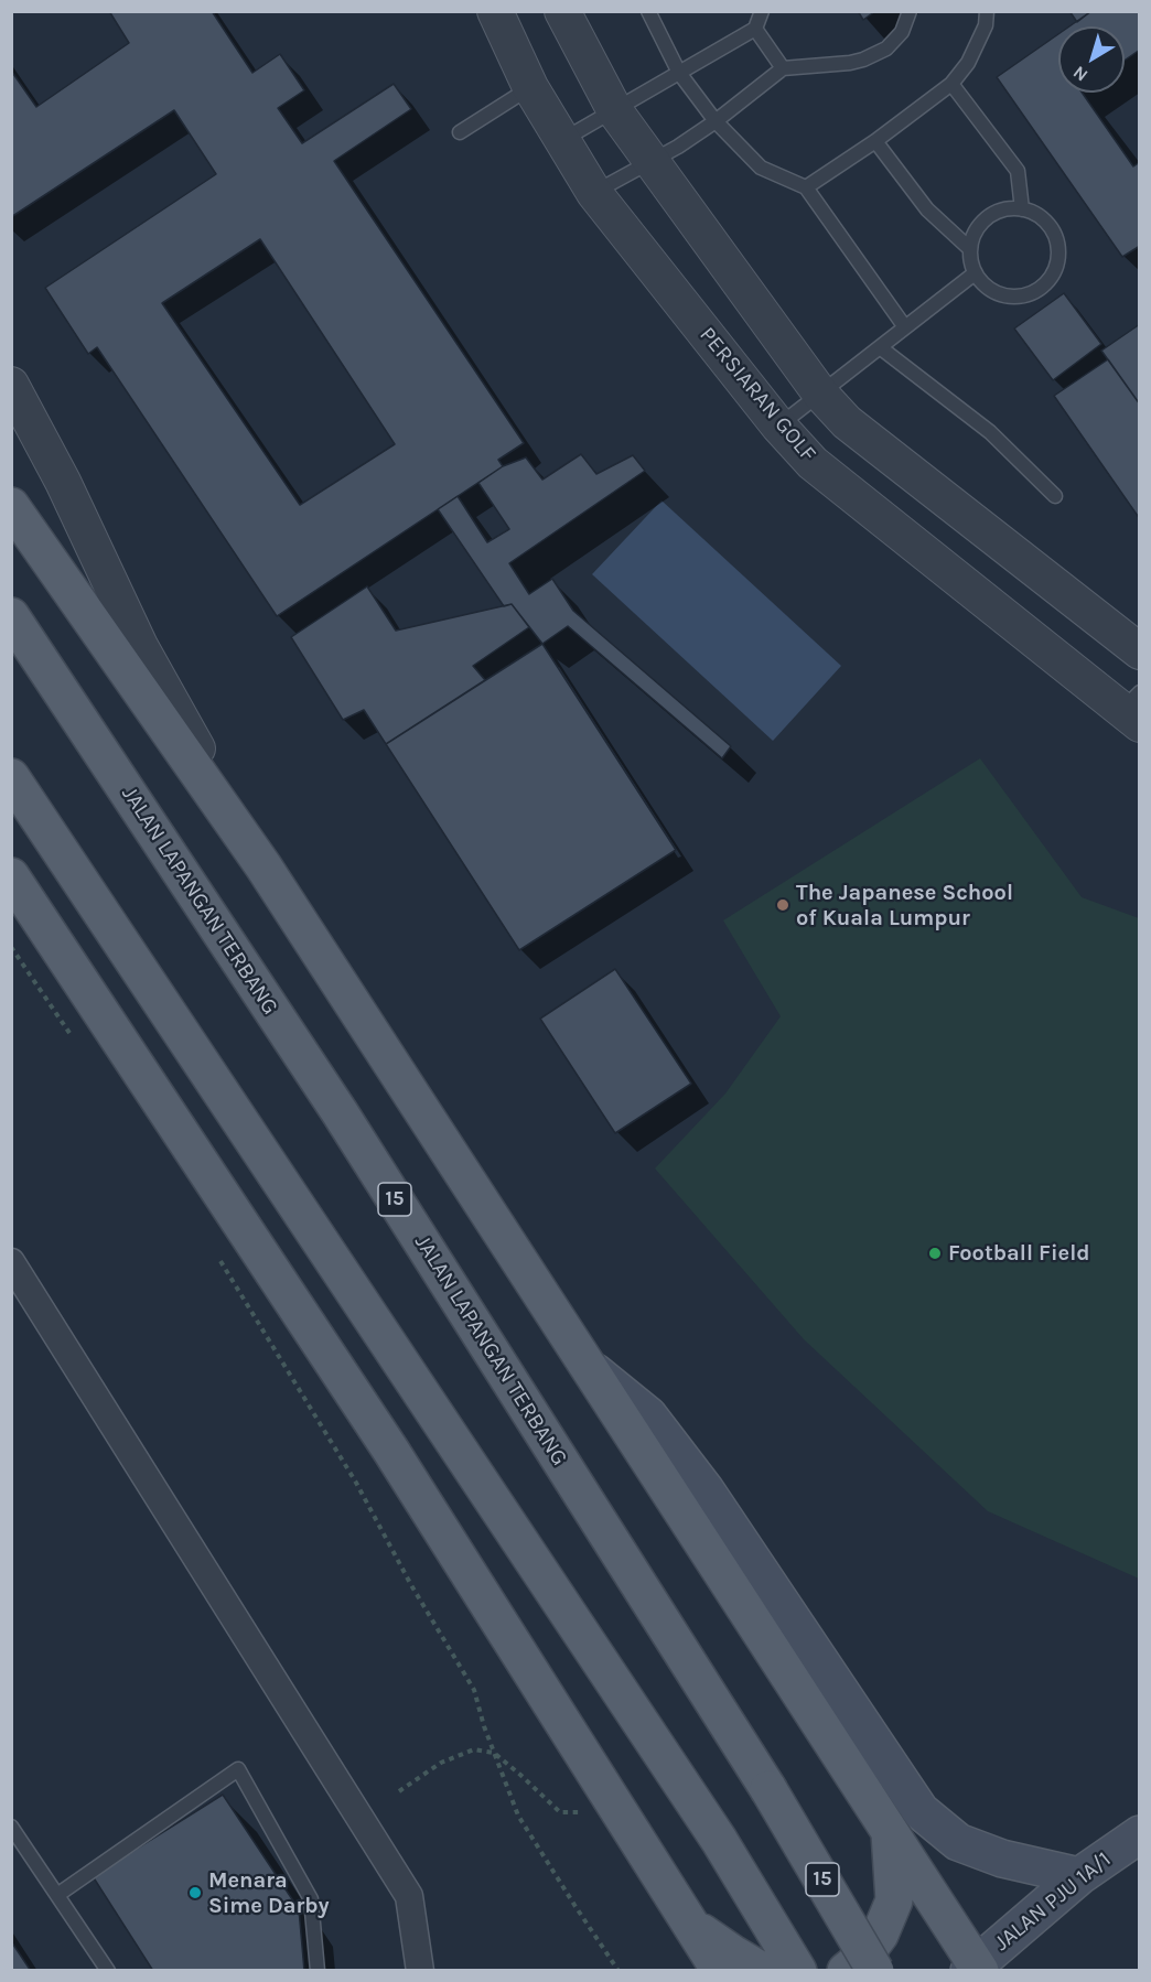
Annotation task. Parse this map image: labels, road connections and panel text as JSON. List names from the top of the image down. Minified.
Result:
{"streets":{"main road":["JALAN LAPANGAN TERBANG","15","JALAN PJU 1A/1"],"street":["PERSIARAN GOLF"]},"places":["The Japanese School of Kuala Lumpur","Football Field","Menara Sime Darby"],"north":"bottom left"}
